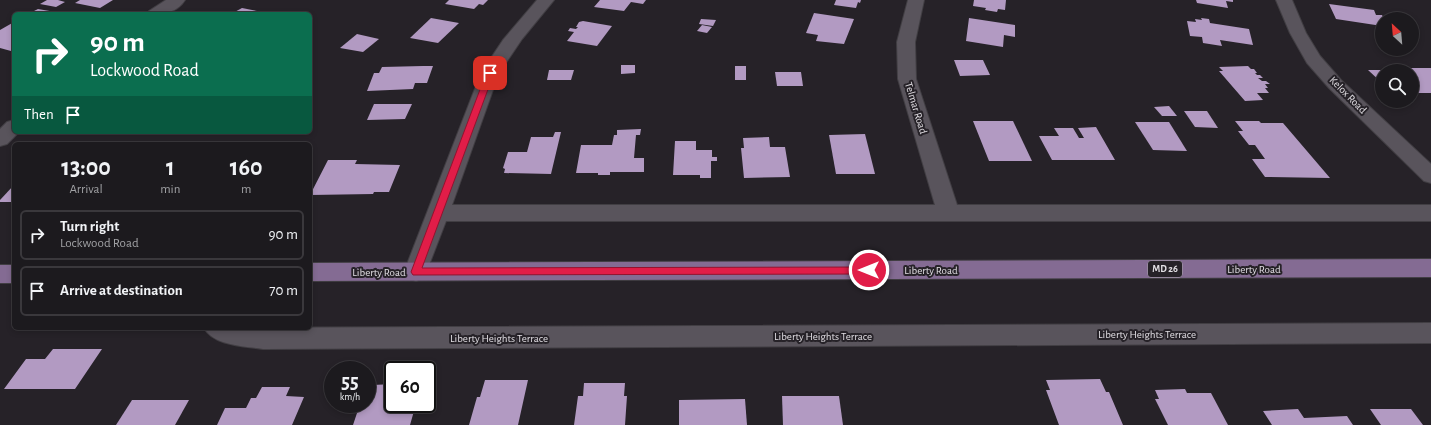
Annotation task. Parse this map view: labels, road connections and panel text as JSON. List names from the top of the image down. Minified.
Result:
{"streets":{"main road":["MD 26","Liberty Road"],"street":["Kelox Road","Telmar Road","Liberty Heights Terrace"]},"north":"top left","page":{"turn":["90 m","Lockwood Road"],"then":"Then","eta":["13:00","Arrival","1","min","160","m"],"list":[{"name":"Turn right","note":"Lockwood Road","value":"90 m"},{"name":"Arrive at destination","value":"70 m"}],"speed":"55 km/h","limit":"60"}}
